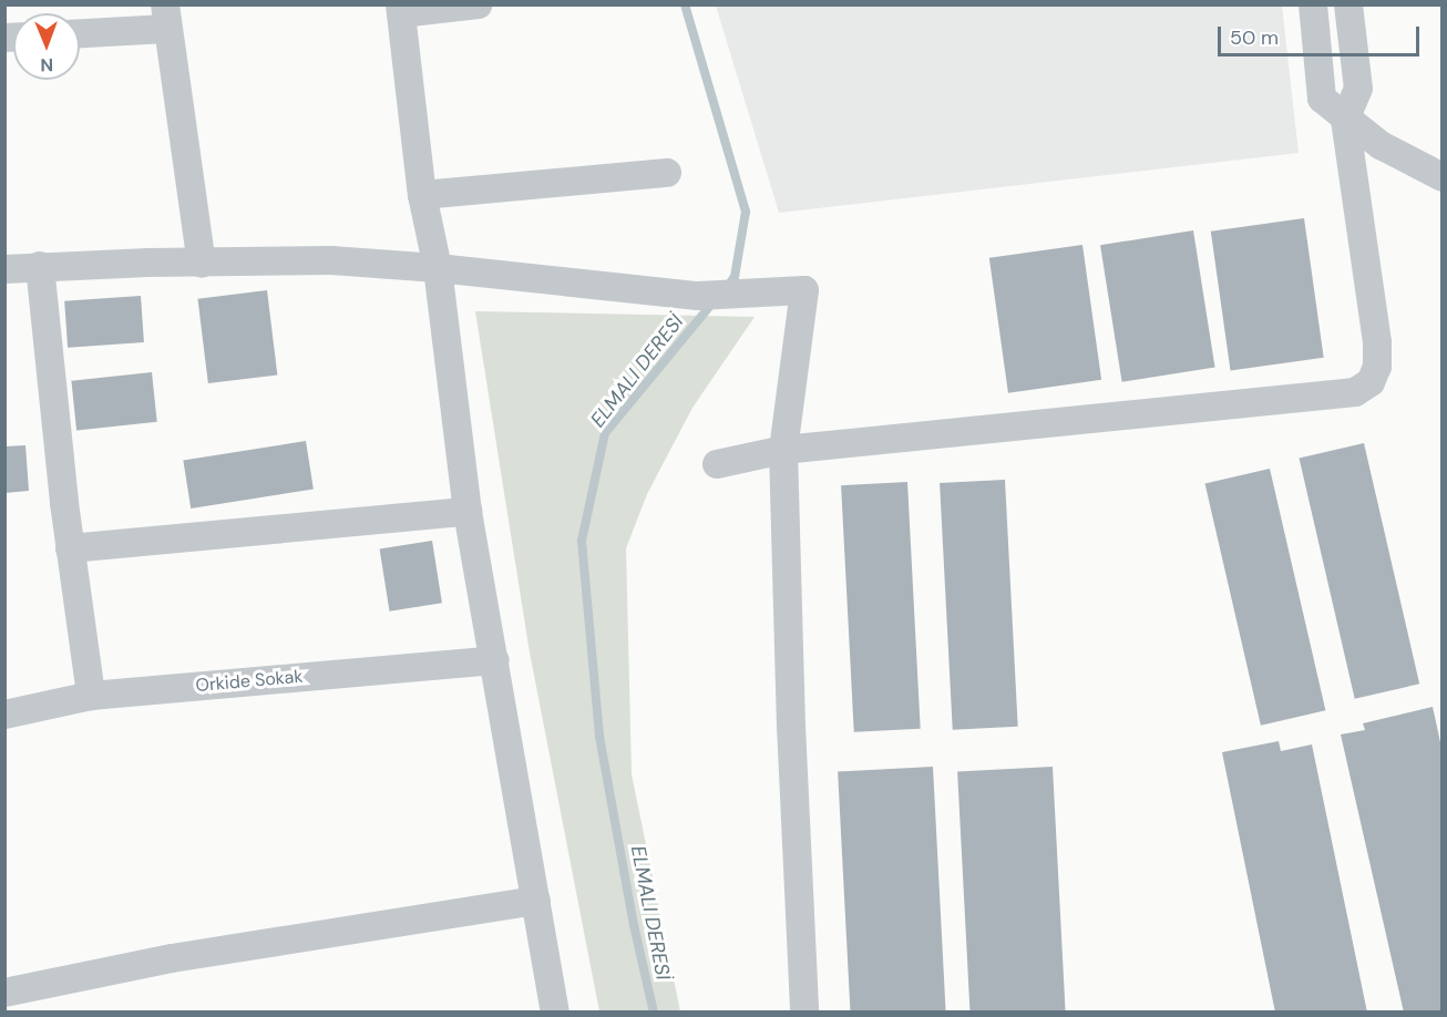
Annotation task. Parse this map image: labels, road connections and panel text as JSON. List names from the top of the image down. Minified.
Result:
{"streets":{"street":["Orkide Sokak"]},"water":["ELMALI DERESİ"],"scale_bar":"50 m","north":"bottom"}
